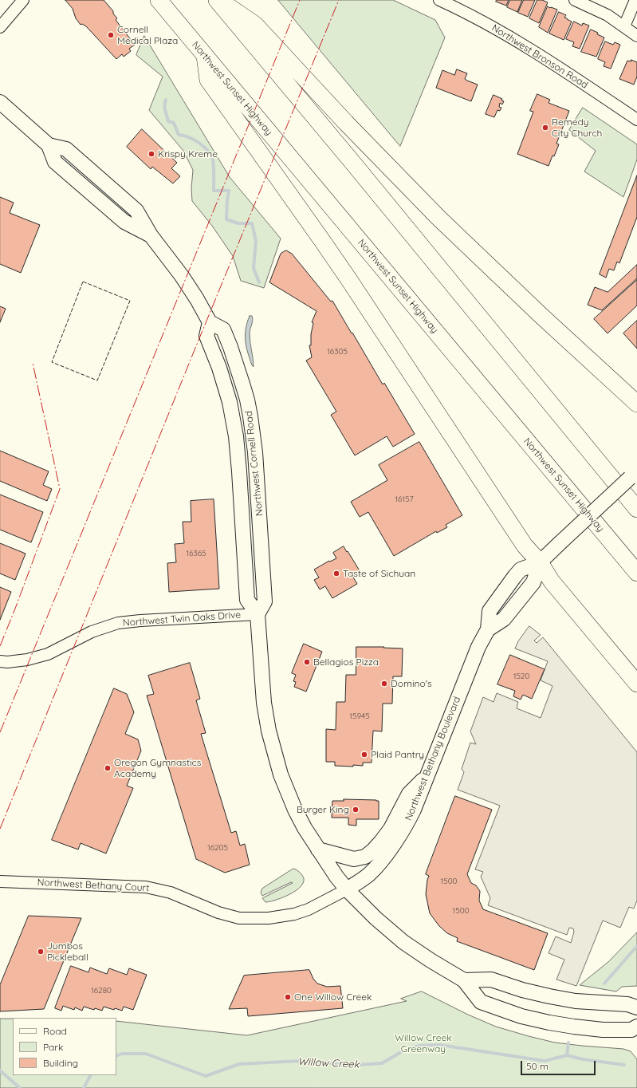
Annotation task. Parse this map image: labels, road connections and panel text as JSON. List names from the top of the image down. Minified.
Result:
{"streets":{"highway":["Northwest Sunset Highway"],"main road":["Northwest Cornell Road","Northwest Bethany Boulevard"],"street":["Northwest Bronson Road","Northwest Twin Oaks Drive","Northwest Bethany Court"]},"crossings":[["Northwest Cornell Road","Northwest Twin Oaks Drive"],["Northwest Bethany Boulevard","Northwest Bethany Court"]],"water":["Willow Creek"],"parks":["Willow Creek Greenway"],"places":["Cornell Medical Plaza","Remedy City Church","Krispy Kreme","Taste of Sichuan","Bellagios Pizza","Domino's","Plaid Pantry","Oregon Gymnastics Academy","Burger King","Jumbos Pickleball","One Willow Creek"],"house_numbers":["16305","16157","16365","1520","15945","16205","1500","1500","16280"],"legend":["Road","Park","Building"],"scale_bar":"50 m"}
